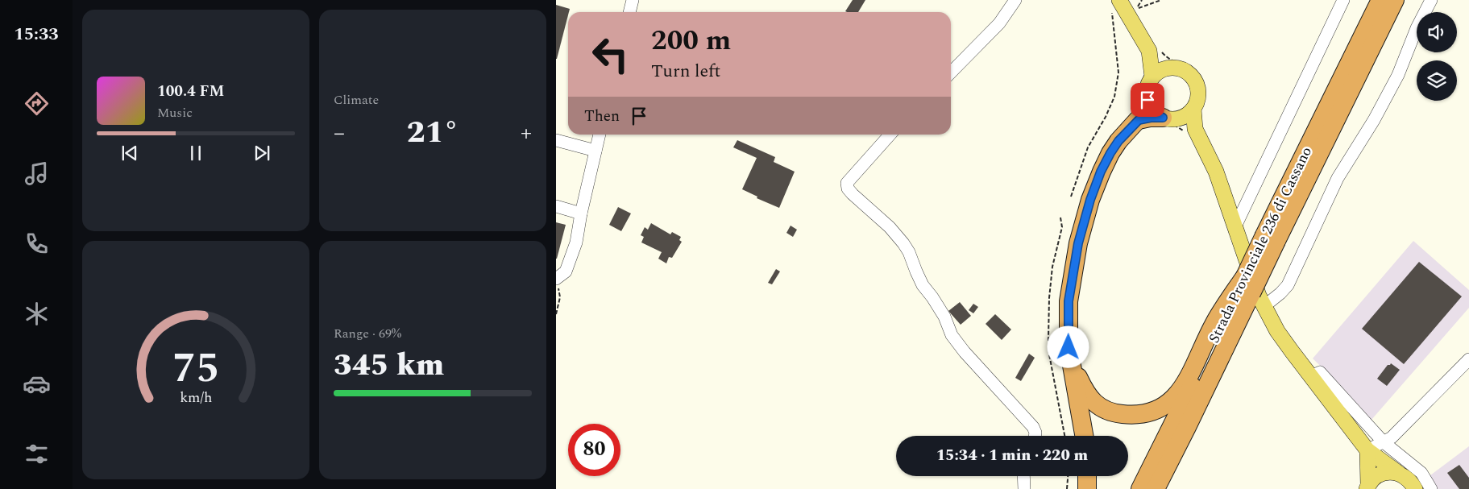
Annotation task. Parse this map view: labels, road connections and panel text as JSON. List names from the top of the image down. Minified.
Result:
{"streets":{"highway":["Strada Provinciale 236 di Cassano"]},"page":{"tabs":"15:33","tile":["Climate",["Range · 69%","345 km"]],"turn":["200 m","Turn left"],"song":["100.4 FM","Music"],"then":"Then","heat":["−","21°","+"],"limit":"80","trip":"15:34 · 1 min · 220 m","gauge":["75","km/h"]}}
